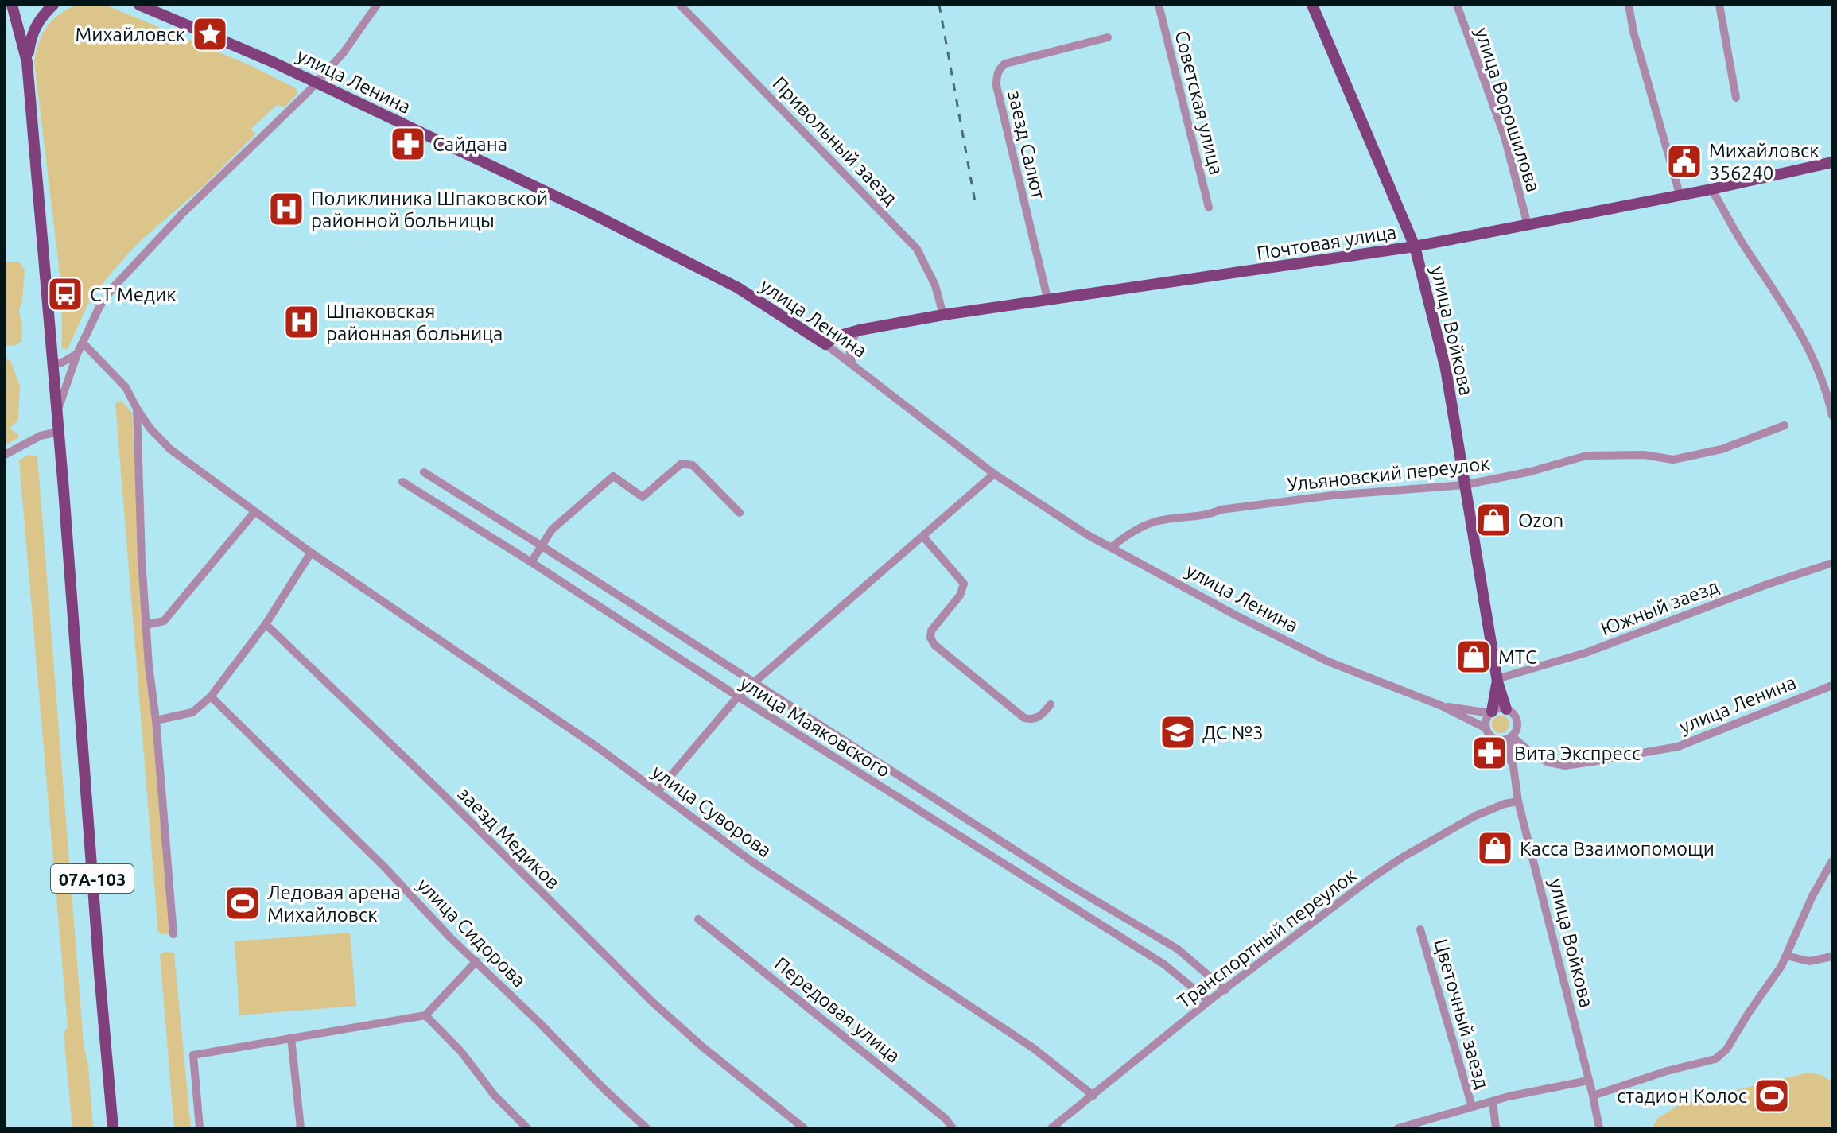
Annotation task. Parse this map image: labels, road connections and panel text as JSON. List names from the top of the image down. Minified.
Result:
{"streets":{"main road":["улица Ленина","Почтовая улица","улица Войкова","07А-103"],"street":["Советская улица","улица Ворошилова","Привольный заезд","заезд Салют","Ульяновский переулок","Южный заезд","улица Маяковского","улица Суворова","заезд Медиков","улица Сидорова","Транспортный переулок","Передовая улица","Цветочный заезд"]},"crossings":[["улица Ленина","Почтовая улица"],["улица Ленина","улица Войкова"],["улица Ленина","Ульяновский переулок"],["улица Ворошилова","Почтовая улица"],["Привольный заезд","Почтовая улица"],["заезд Салют","Почтовая улица"],["Почтовая улица","улица Войкова"],["улица Войкова","Ульяновский переулок"],["улица Войкова","Южный заезд"],["улица Войкова","Транспортный переулок"],["улица Маяковского","Транспортный переулок"],["улица Суворова","Транспортный переулок"]],"places":{"place":["Михайловск"],"pharmacy":["Сайдана","Вита Экспресс"],"public building":["Михайловск 356240"],"hospital":["Поликлиника Шпаковской районной больницы","Шпаковская районная больница"],"bus stop":["СТ Медик"],"shop":["Ozon","МТС","Касса Взаимопомощи"],"school or university":["ДС №3"],"sports":["Ледовая арена Михайловск","стадион Колос"]}}
